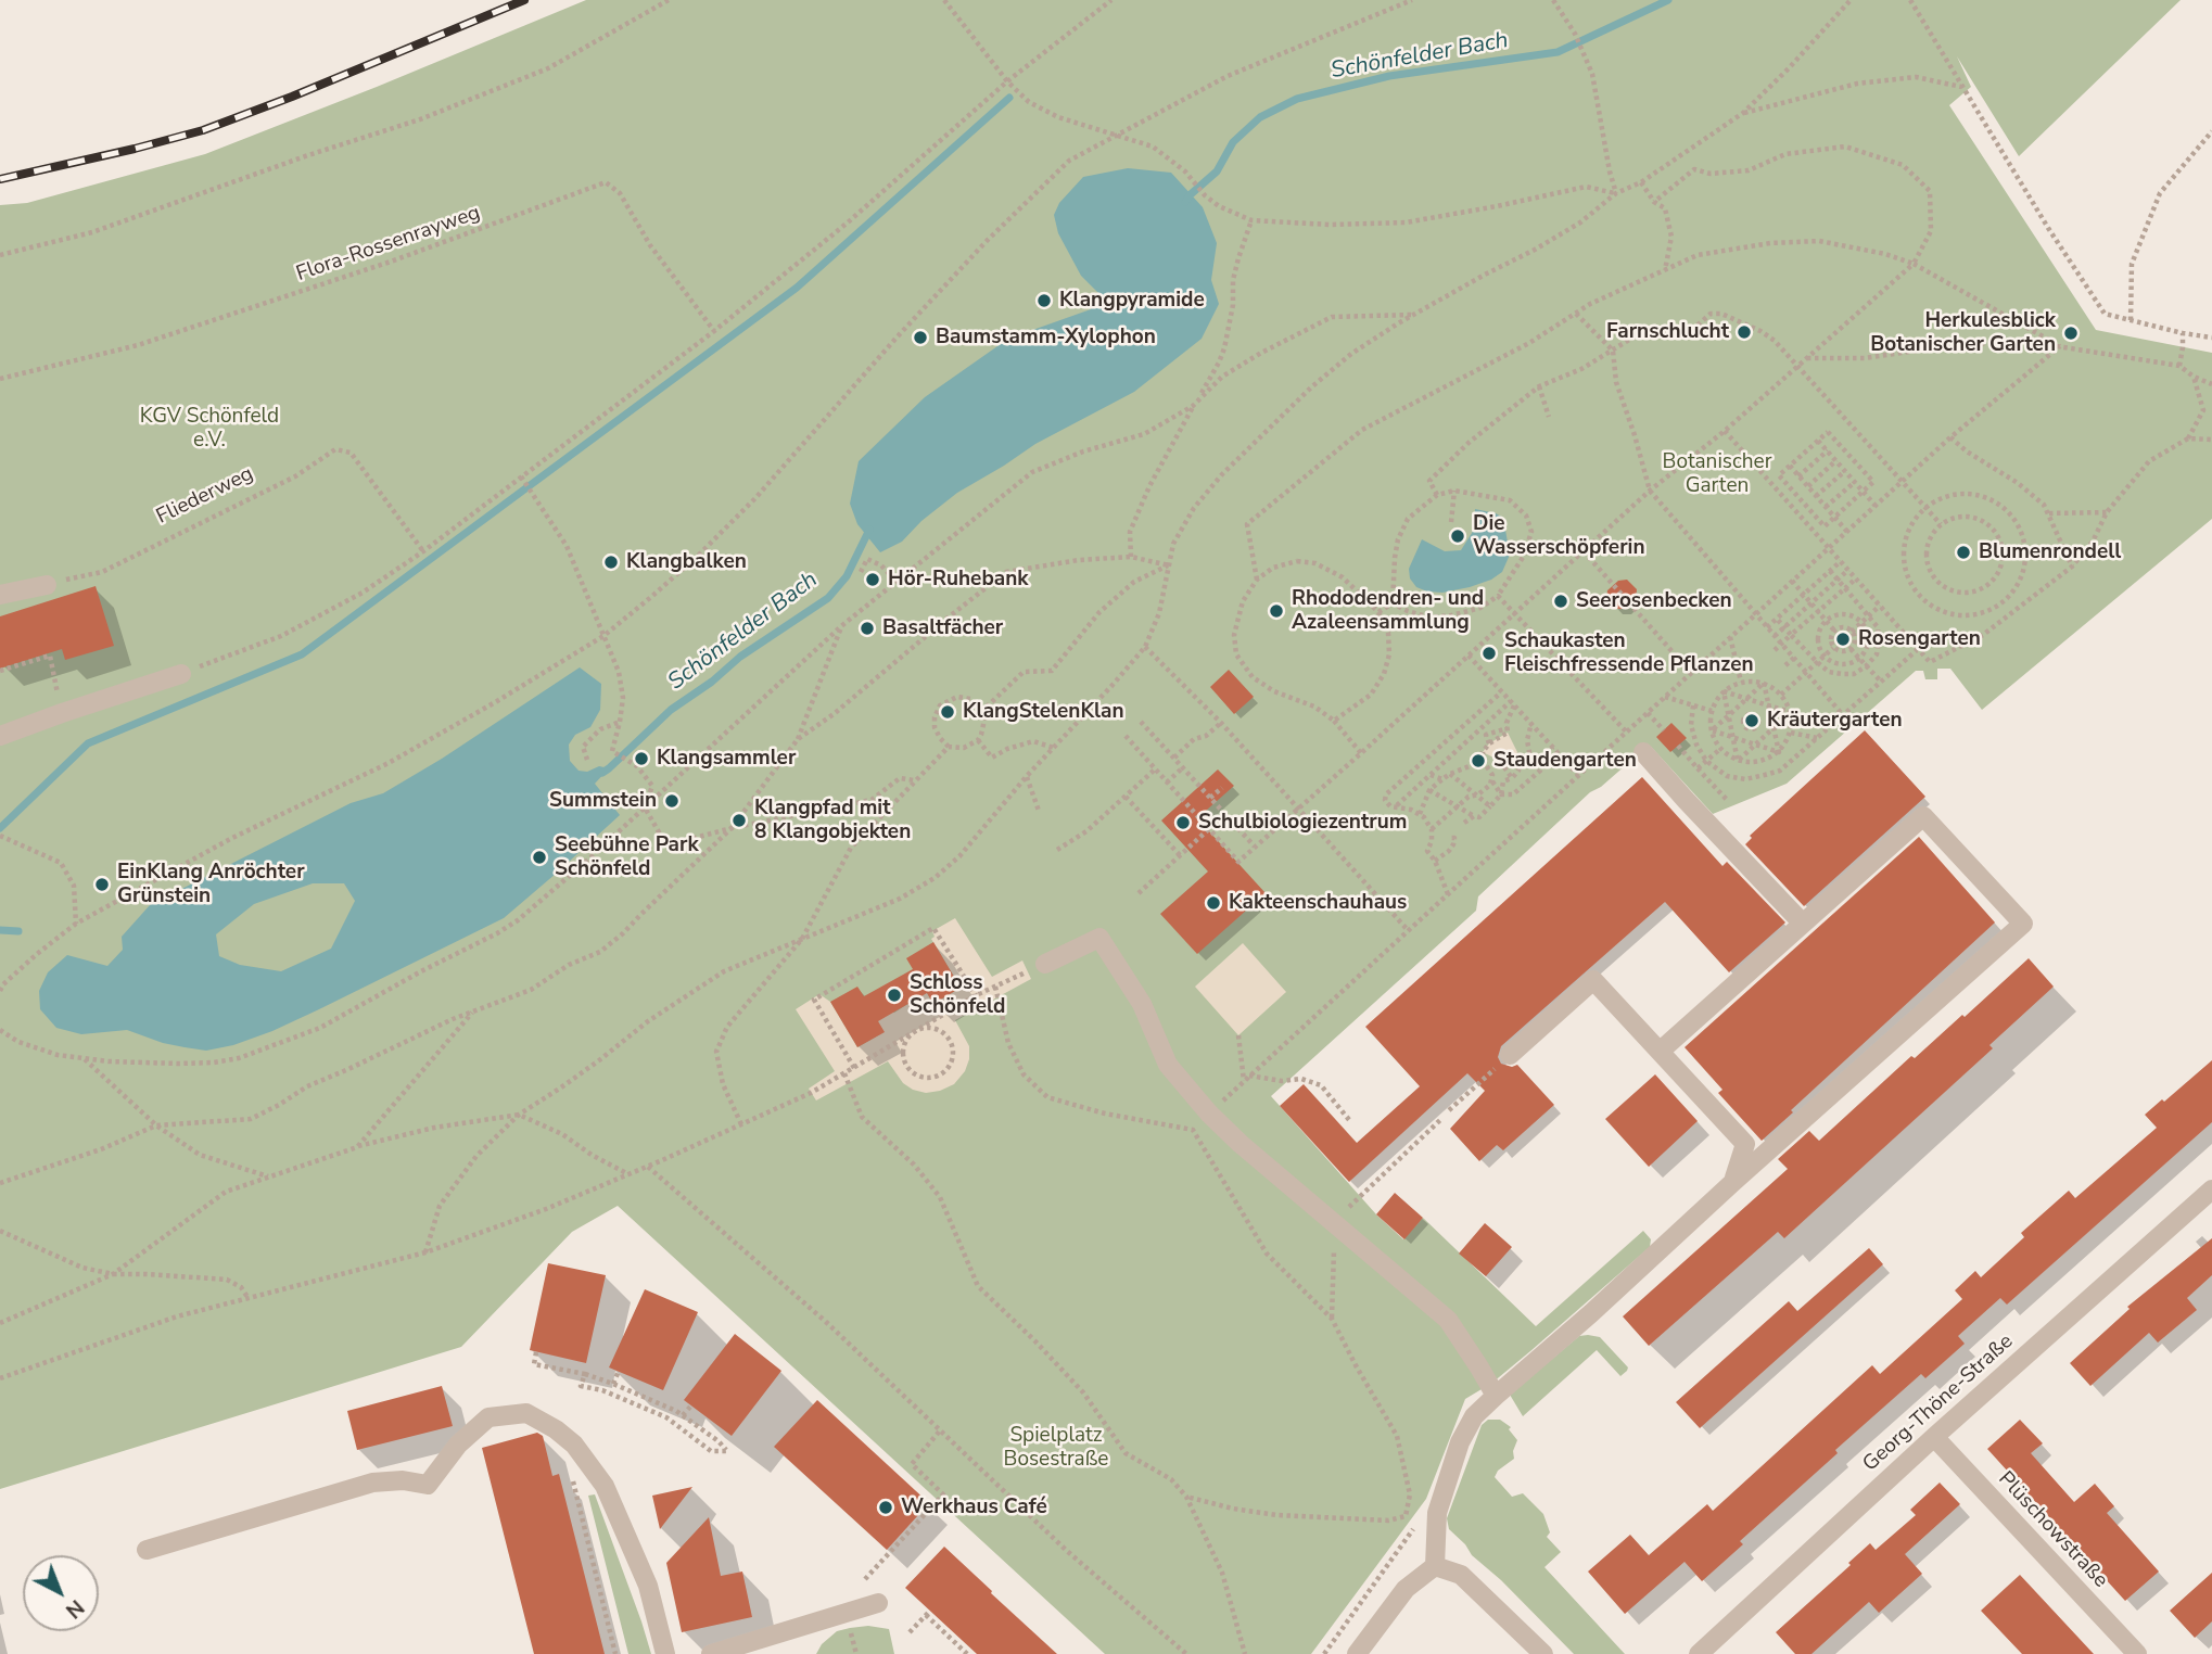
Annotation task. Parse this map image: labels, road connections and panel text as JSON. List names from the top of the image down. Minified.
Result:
{"streets":{"street":["Georg-Thöne-Straße","Plüschowstraße"],"path":["Flora-Rossenrayweg","Fliederweg"]},"crossings":[["Georg-Thöne-Straße","Plüschowstraße"]],"water":["Schönfelder Bach"],"parks":["KGV Schönfeld e.V.","Botanischer Garten","Spielplatz Bosestraße"],"places":["Klangpyramide","Farnschlucht","Herkulesblick Botanischer Garten","Baumstamm-Xylophon","Die Wasserschöpferin","Blumenrondell","Klangbalken","Hör-Ruhebank","Seerosenbecken","Rhododendren- und Azaleensammlung","Basaltfächer","Rosengarten","Schaukasten Fleischfressende Pflanzen","KlangStelenKlan","Kräutergarten","Klangsammler","Staudengarten","Summstein","Klangpfad mit 8 Klangobjekten","Schulbiologiezentrum","Seebühne Park Schönfeld","EinKlang Anröchter Grünstein","Kakteenschauhaus","Schloss Schönfeld","Werkhaus Café"],"north":"bottom right"}
